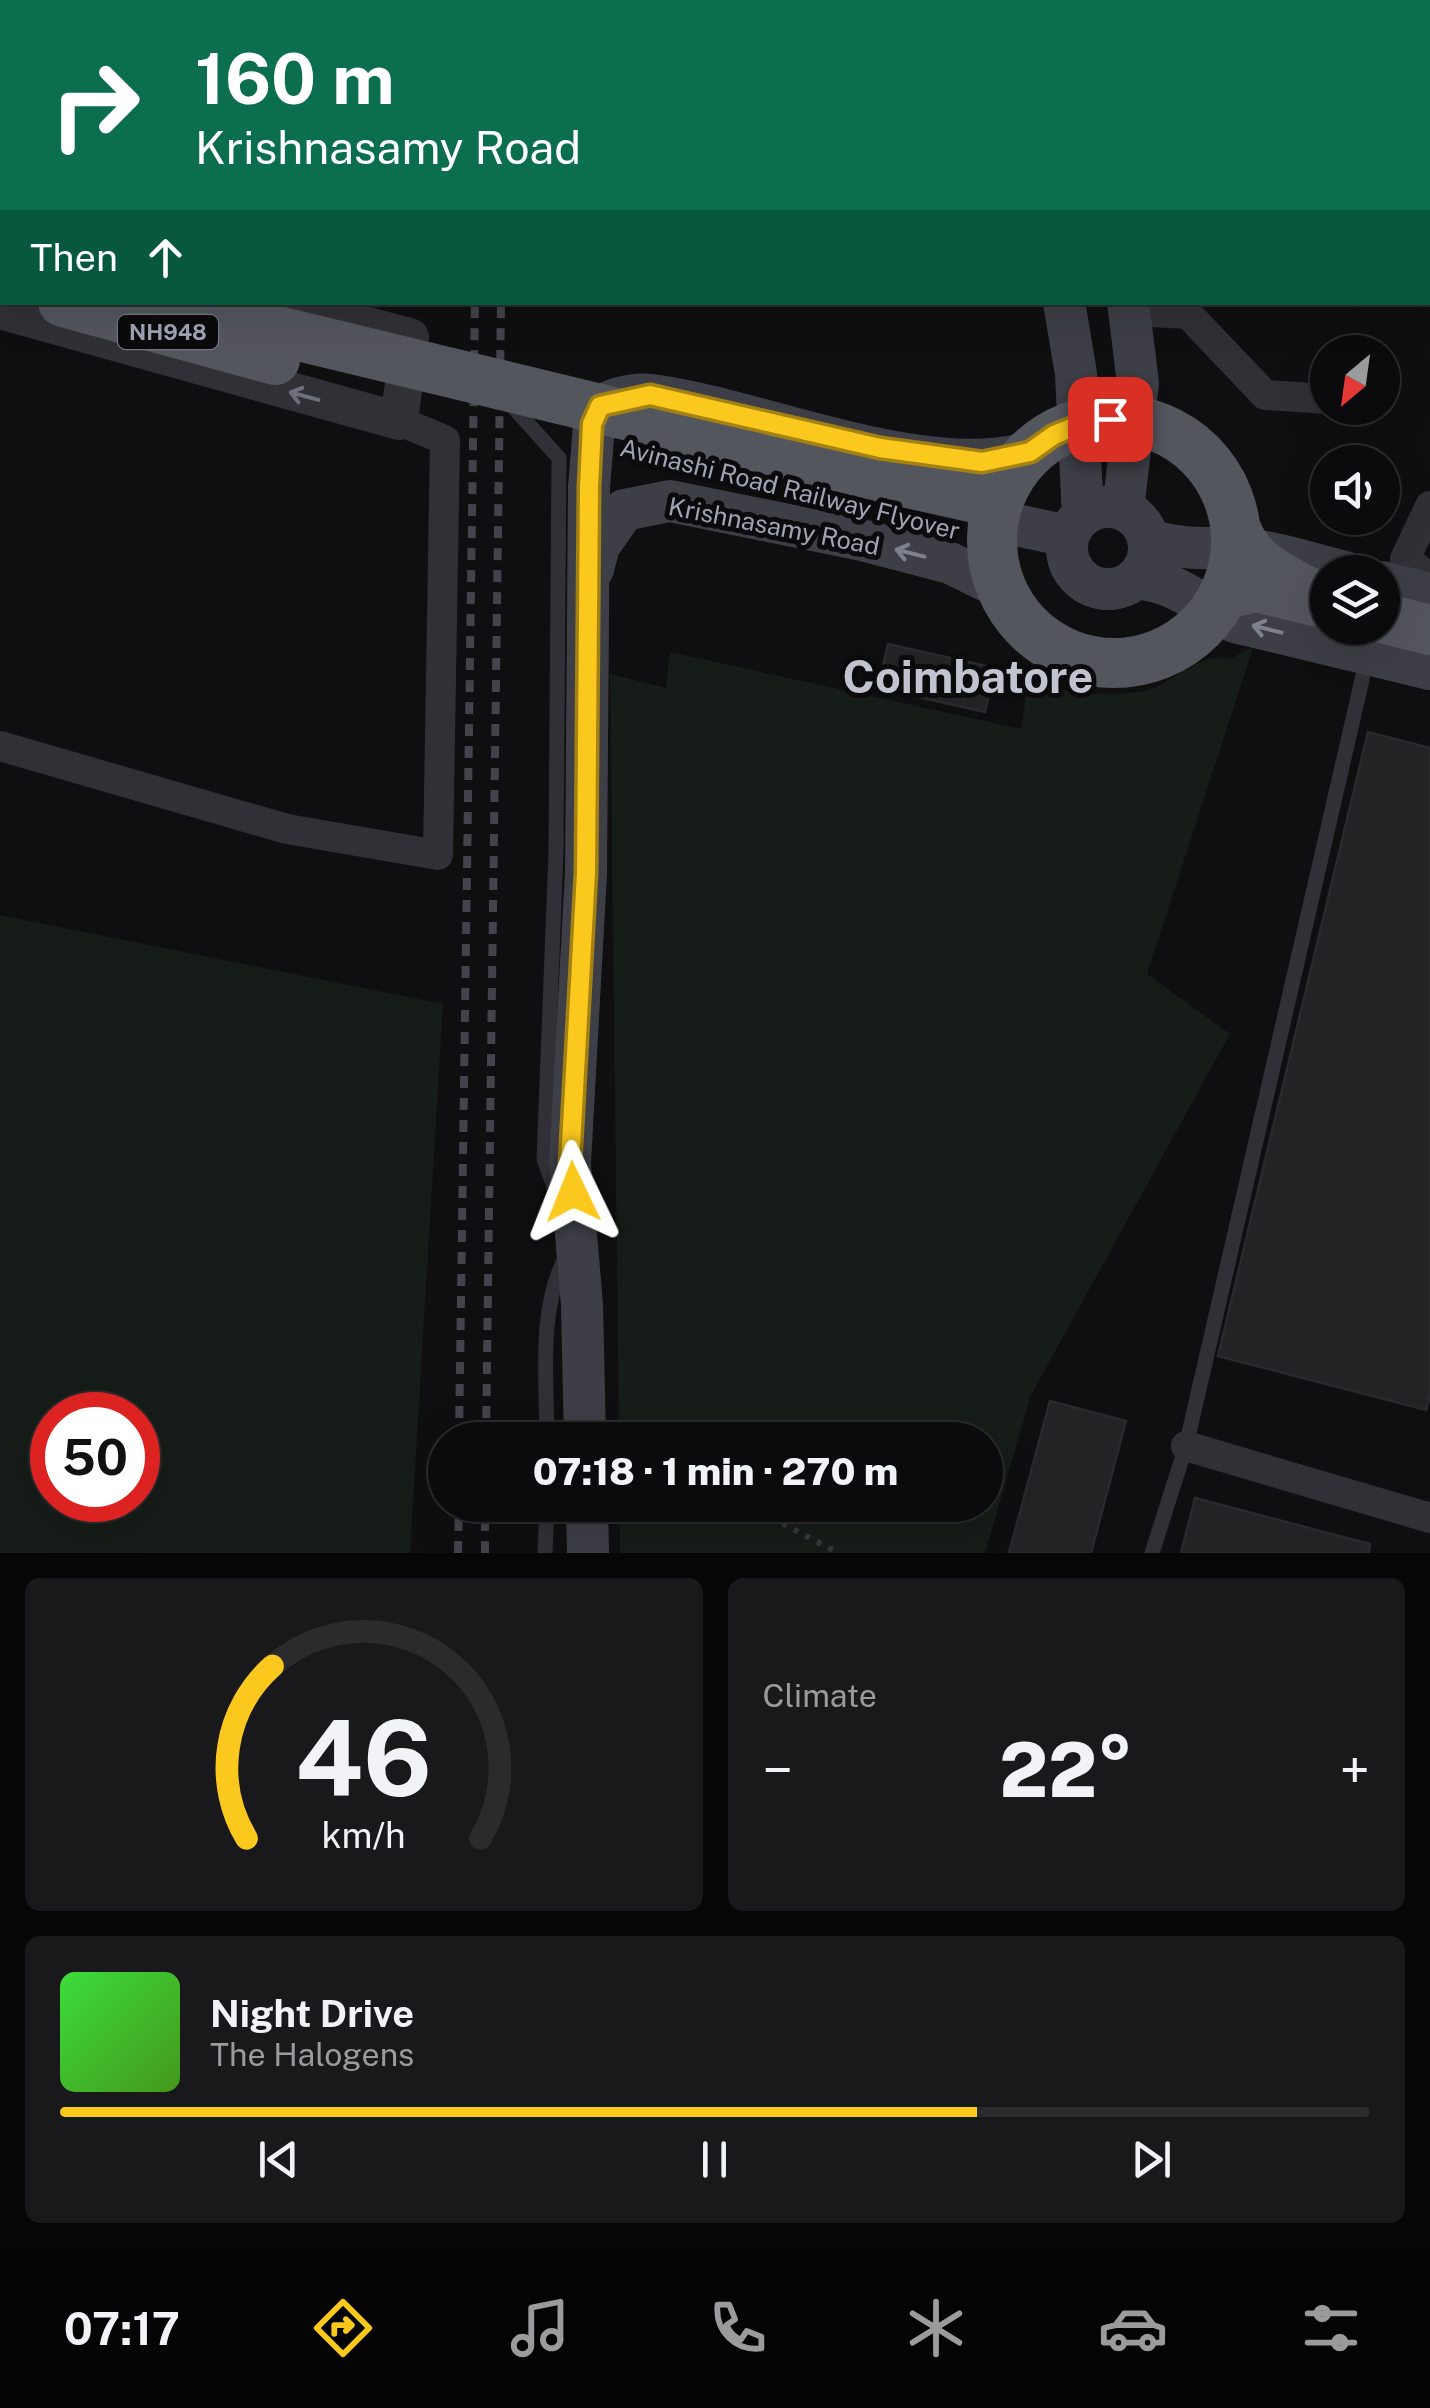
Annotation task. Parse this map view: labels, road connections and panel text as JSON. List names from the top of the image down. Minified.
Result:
{"streets":{"highway":["NH948","Avinashi Road Railway Flyover"],"main road":["Krishnasamy Road"]},"crossings":[["NH948","Avinashi Road Railway Flyover"],["NH948","Krishnasamy Road"],["Avinashi Road Railway Flyover","Krishnasamy Road"]],"districts":["Coimbatore"],"north":"bottom left","page":{"turn":["160 m","Krishnasamy Road"],"then":"Then","limit":"50","trip":"07:18 · 1 min · 270 m","tile":"Climate","heat":["−","22°","+"],"song":["Night Drive","The Halogens"],"tabs":"07:17","gauge":["46","km/h"]}}
